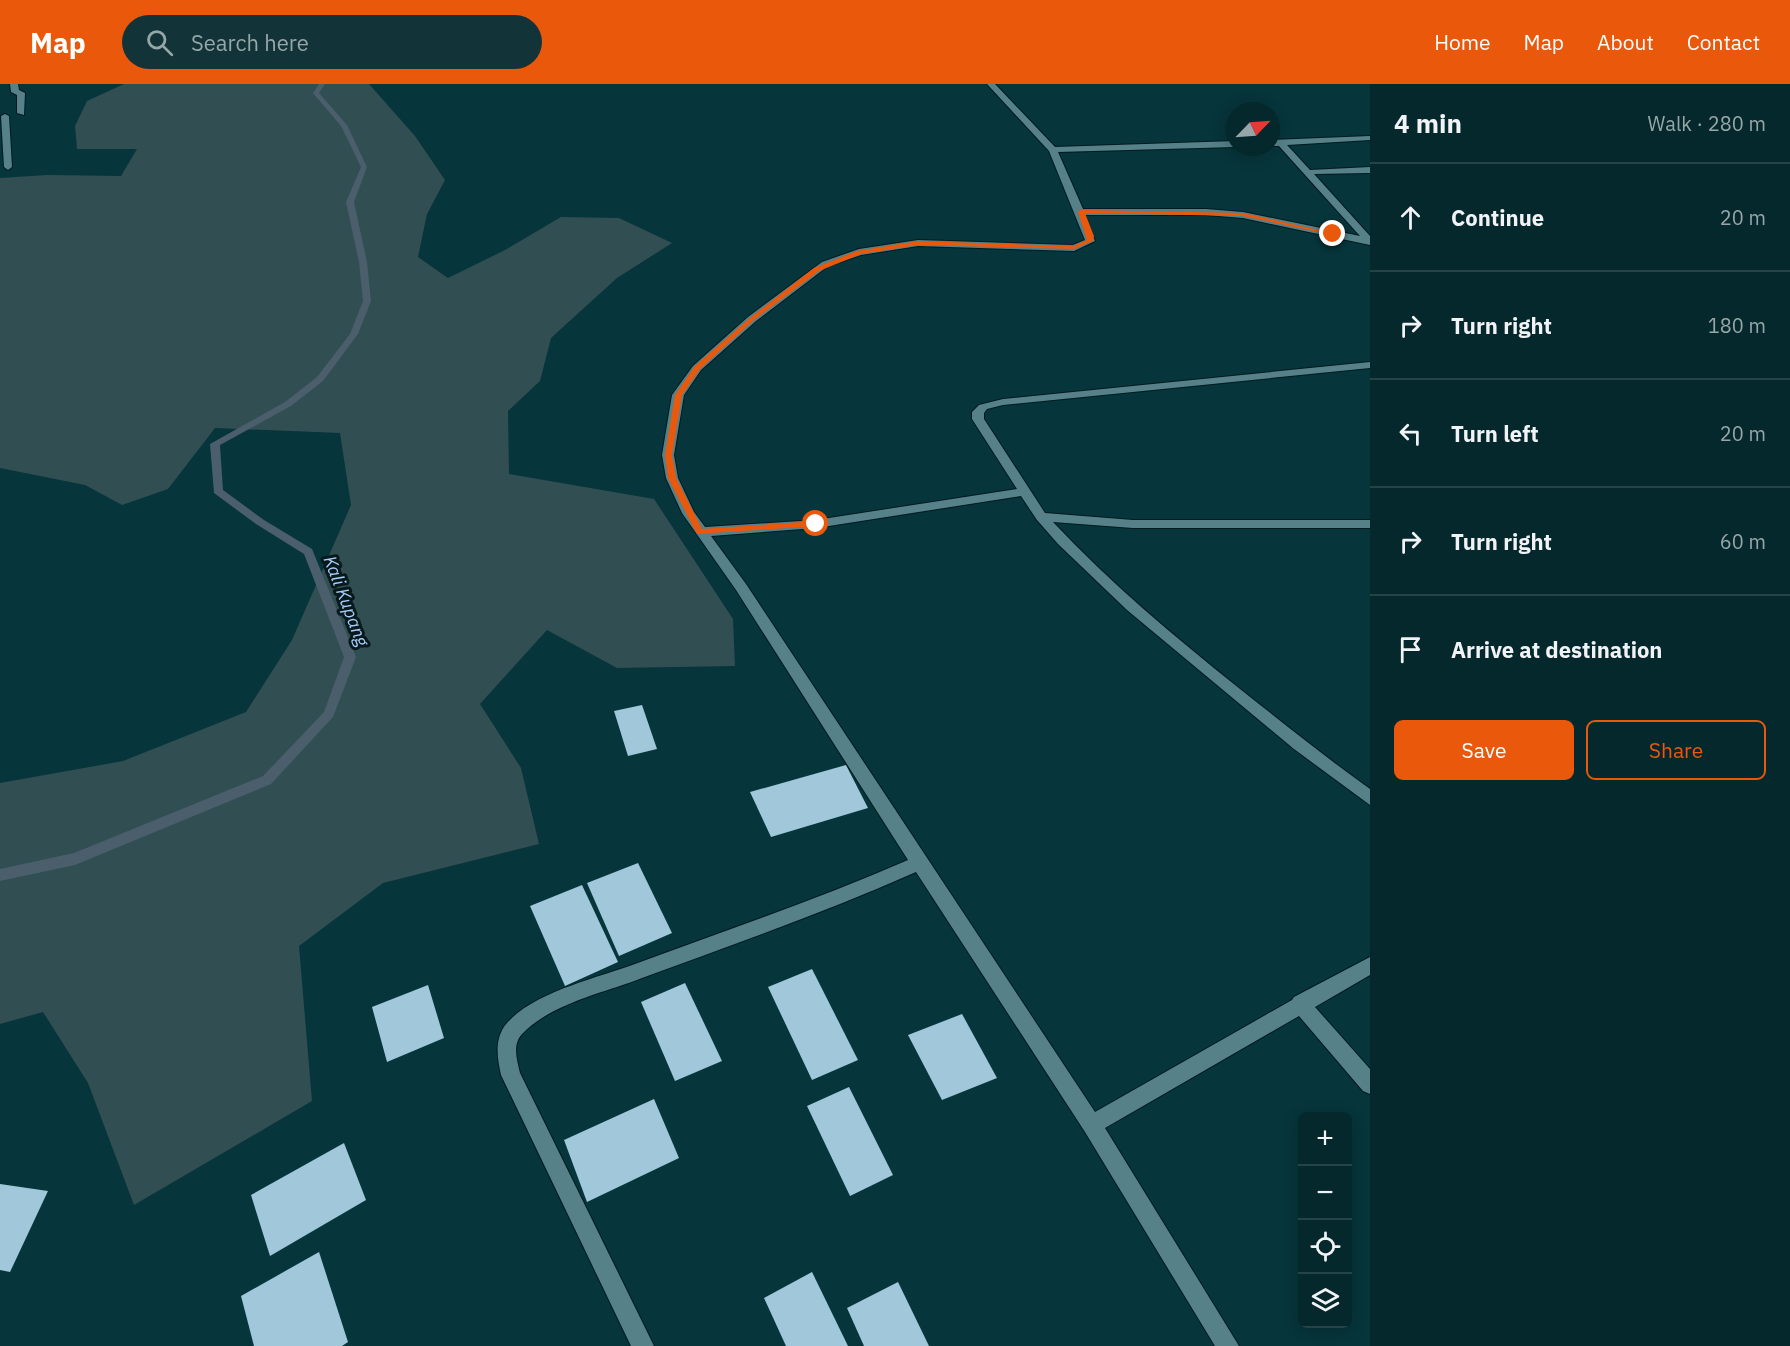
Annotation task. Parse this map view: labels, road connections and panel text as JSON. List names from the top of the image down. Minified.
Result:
{"water":["Kali Kupang"],"north":"top right","page":{"header":"Map","search":"Search here","nav":["Home","Map","About","Contact"],"heading":["4 min","Walk · 280 m"],"list":[["Continue","20 m"],["Turn right","180 m"],["Turn left","20 m"],["Turn right","60 m"],"Arrive at destination"],"buttons":["Save","Share"],"map_buttons":["+","−"]}}
